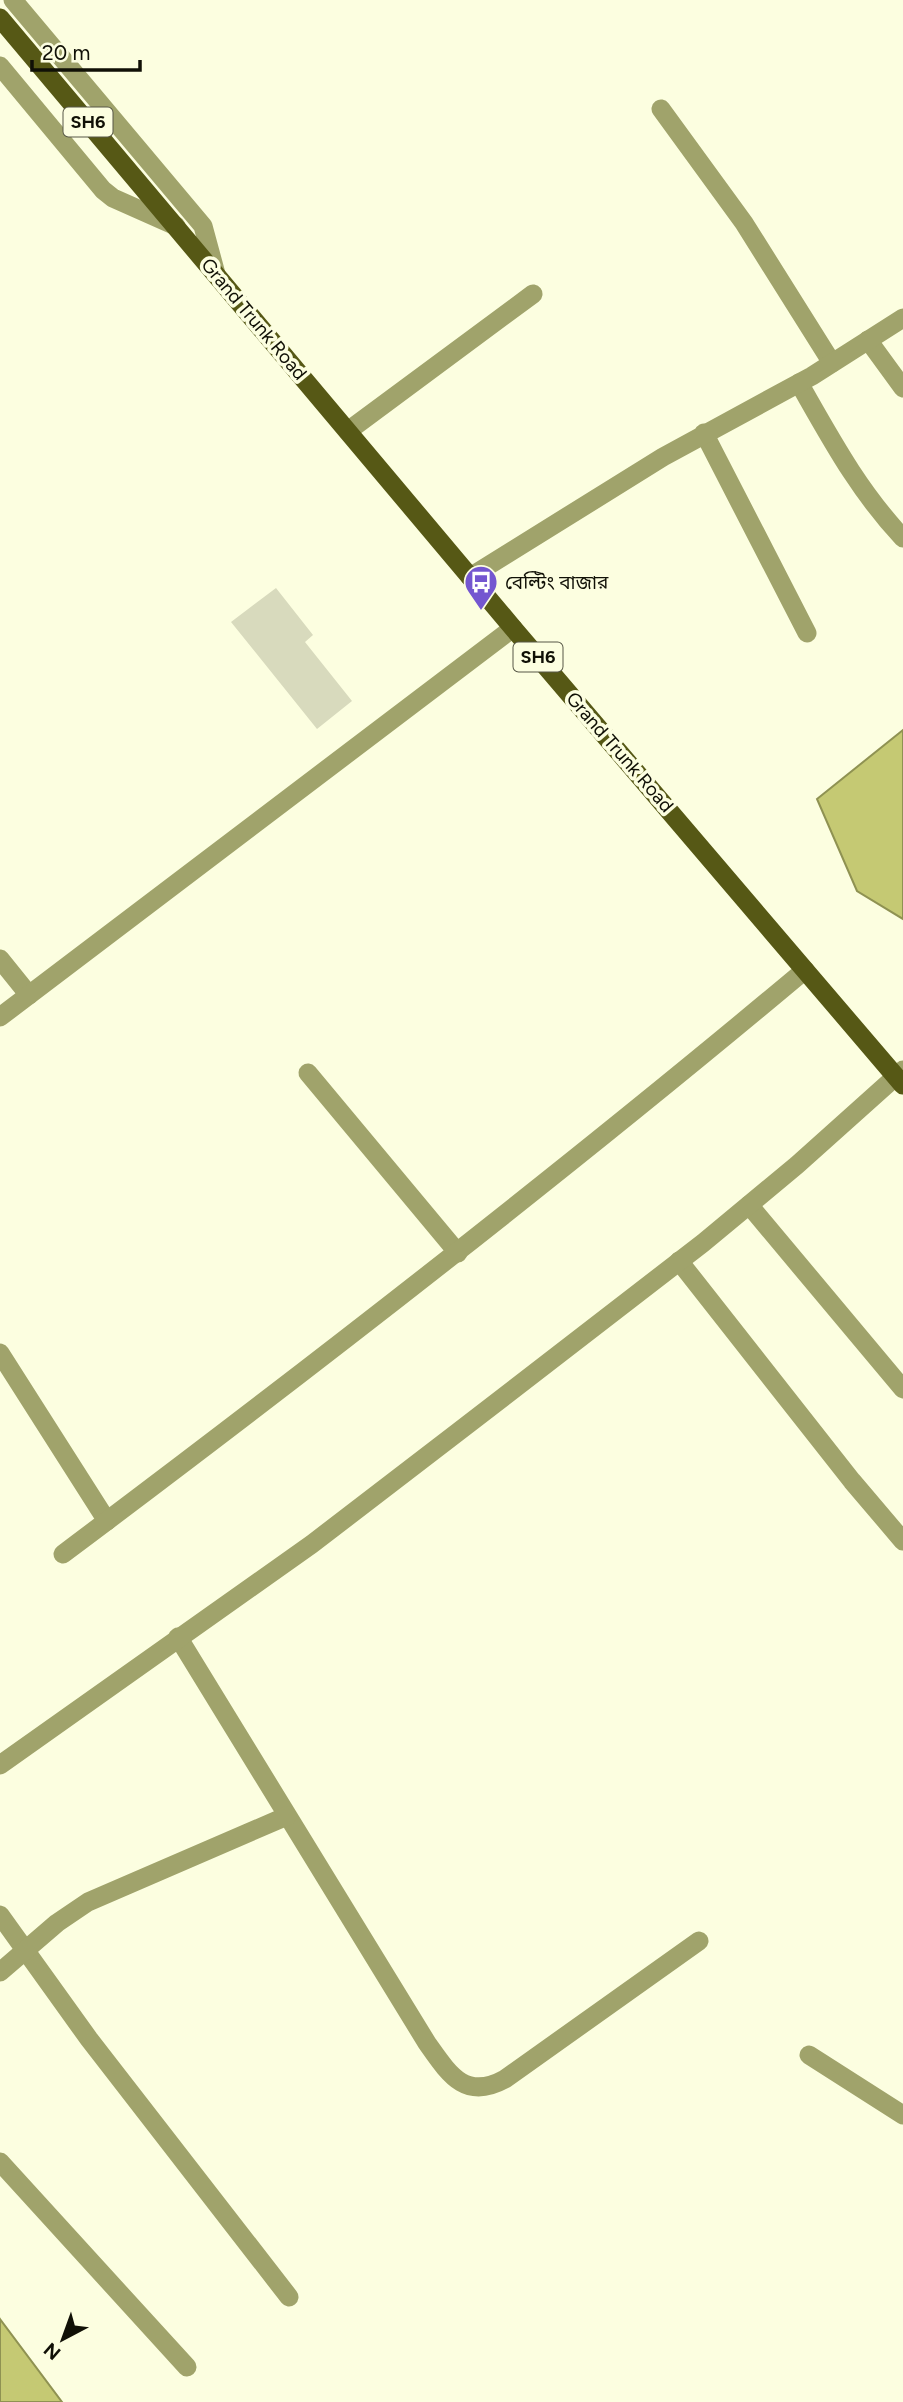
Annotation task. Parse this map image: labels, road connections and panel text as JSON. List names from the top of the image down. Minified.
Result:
{"streets":{"main road":["SH6","Grand Trunk Road"]},"crossings":[["SH6","Grand Trunk Road"]],"places":{"bus stop":["বেল্টিং বাজার"]},"scale_bar":"20 m","north":"bottom left"}
